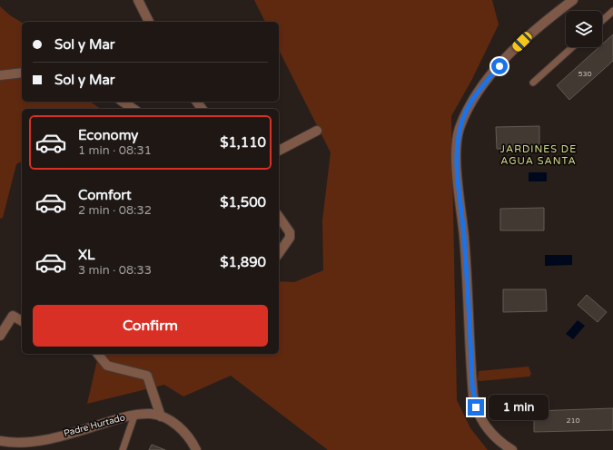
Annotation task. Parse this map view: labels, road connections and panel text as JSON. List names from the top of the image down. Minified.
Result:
{"streets":{"street":["Padre Hurtado"]},"districts":["JARDINES DE AGUA SANTA"],"house_numbers":["530","210"],"page":{"banner":["Sol y Mar","Sol y Mar"],"list":[{"name":"Economy","note":"1 min · 08:31","value":"$1,110"},{"name":"Comfort","note":"2 min · 08:32","value":"$1,500"},{"name":"XL","note":"3 min · 08:33","value":"$1,890"}],"buttons":"Confirm","bubble":"1 min"}}
